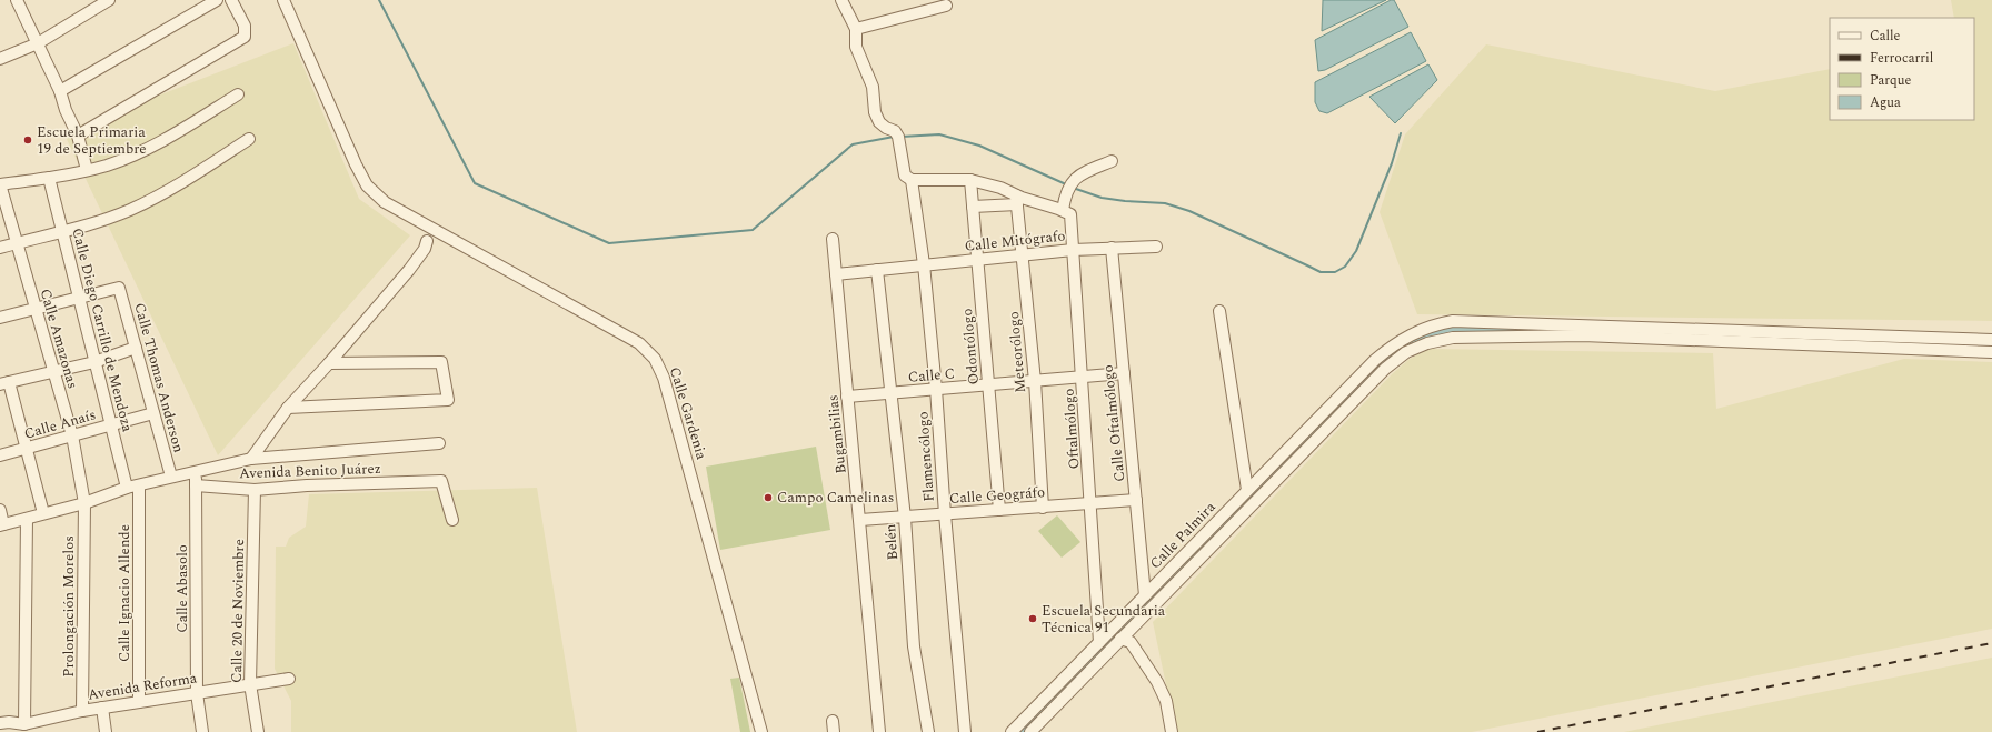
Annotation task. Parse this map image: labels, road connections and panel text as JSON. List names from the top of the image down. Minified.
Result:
{"streets":{"street":["Calle Mitógrafo","Calle Diego Carrillo de Mendoza","Calle Amazonas","Odontólogo","Meteorólogo","Calle C","Calle Thomas Anderson","Calle Gardenia","Calle Oftalmólogo","Calle Anaís","Oftalmólogo","Bugambilias","Flamencólogo","Avenida Benito Juárez","Calle Geográfo","Calle Palmira","Belén","Calle Abasolo","Calle Ignacio Allende","Prolongación Morelos","Calle 20 de Noviembre","Avenida Reforma"]},"crossings":[["Calle Mitógrafo","Odontólogo"],["Calle Mitógrafo","Meteorólogo"],["Calle Mitógrafo","Calle Oftalmólogo"],["Calle Mitógrafo","Oftalmólogo"],["Calle Mitógrafo","Bugambilias"],["Calle Mitógrafo","Flamencólogo"],["Calle Mitógrafo","Belén"],["Calle Diego Carrillo de Mendoza","Calle Thomas Anderson"],["Calle Diego Carrillo de Mendoza","Calle Anaís"],["Calle Diego Carrillo de Mendoza","Avenida Benito Juárez"],["Calle Amazonas","Calle Anaís"],["Calle Amazonas","Avenida Benito Juárez"],["Calle Amazonas","Prolongación Morelos"],["Odontólogo","Calle C"],["Odontólogo","Calle Geográfo"],["Meteorólogo","Calle C"],["Meteorólogo","Calle Geográfo"],["Calle C","Calle Oftalmólogo"],["Calle C","Oftalmólogo"],["Calle C","Bugambilias"],["Calle C","Flamencólogo"],["Calle C","Belén"],["Calle Thomas Anderson","Calle Anaís"],["Calle Thomas Anderson","Avenida Benito Juárez"],["Calle Oftalmólogo","Calle Geográfo"],["Calle Oftalmólogo","Calle Palmira"],["Oftalmólogo","Calle Geográfo"],["Oftalmólogo","Calle Palmira"],["Bugambilias","Calle Geográfo"],["Flamencólogo","Calle Geográfo"],["Avenida Benito Juárez","Calle Abasolo"],["Avenida Benito Juárez","Calle Ignacio Allende"],["Avenida Benito Juárez","Prolongación Morelos"],["Avenida Benito Juárez","Calle 20 de Noviembre"],["Calle Geográfo","Belén"],["Calle Abasolo","Avenida Reforma"],["Calle Ignacio Allende","Avenida Reforma"],["Prolongación Morelos","Avenida Reforma"],["Calle 20 de Noviembre","Avenida Reforma"]],"places":["Escuela Primaria 19 de Septiembre","Campo Camelinas","Escuela Secundaria Técnica 91"],"legend":["Calle","Ferrocarril","Parque","Agua"]}
